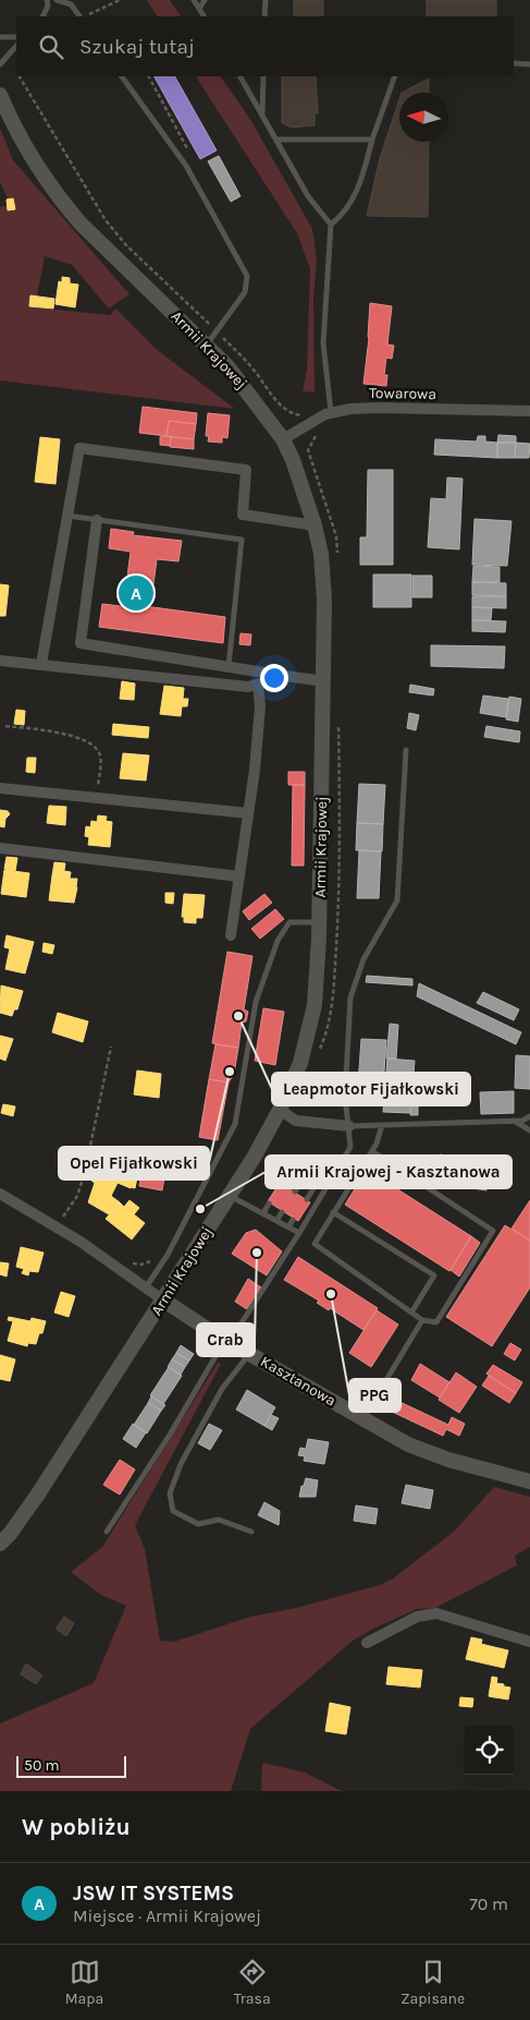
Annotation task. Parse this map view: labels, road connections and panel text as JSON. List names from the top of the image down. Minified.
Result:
{"streets":{"street":["Armii Krajowej","Towarowa","Kasztanowa"]},"crossings":[["Armii Krajowej","Towarowa"],["Armii Krajowej","Kasztanowa"]],"places":["Leapmotor Fijałkowski","Opel Fijałkowski","Armii Krajowej - Kasztanowa","Crab","PPG"],"scale_bar":"50 m","north":"left","page":{"search":"Szukaj tutaj","pins":"A","scale":"50 m","heading":"W pobliżu","list":[{"mark":"A","name":"JSW IT SYSTEMS","note":"Miejsce · Armii Krajowej","value":"70 m"}],"nav":["Mapa","Trasa","Zapisane"]}}
